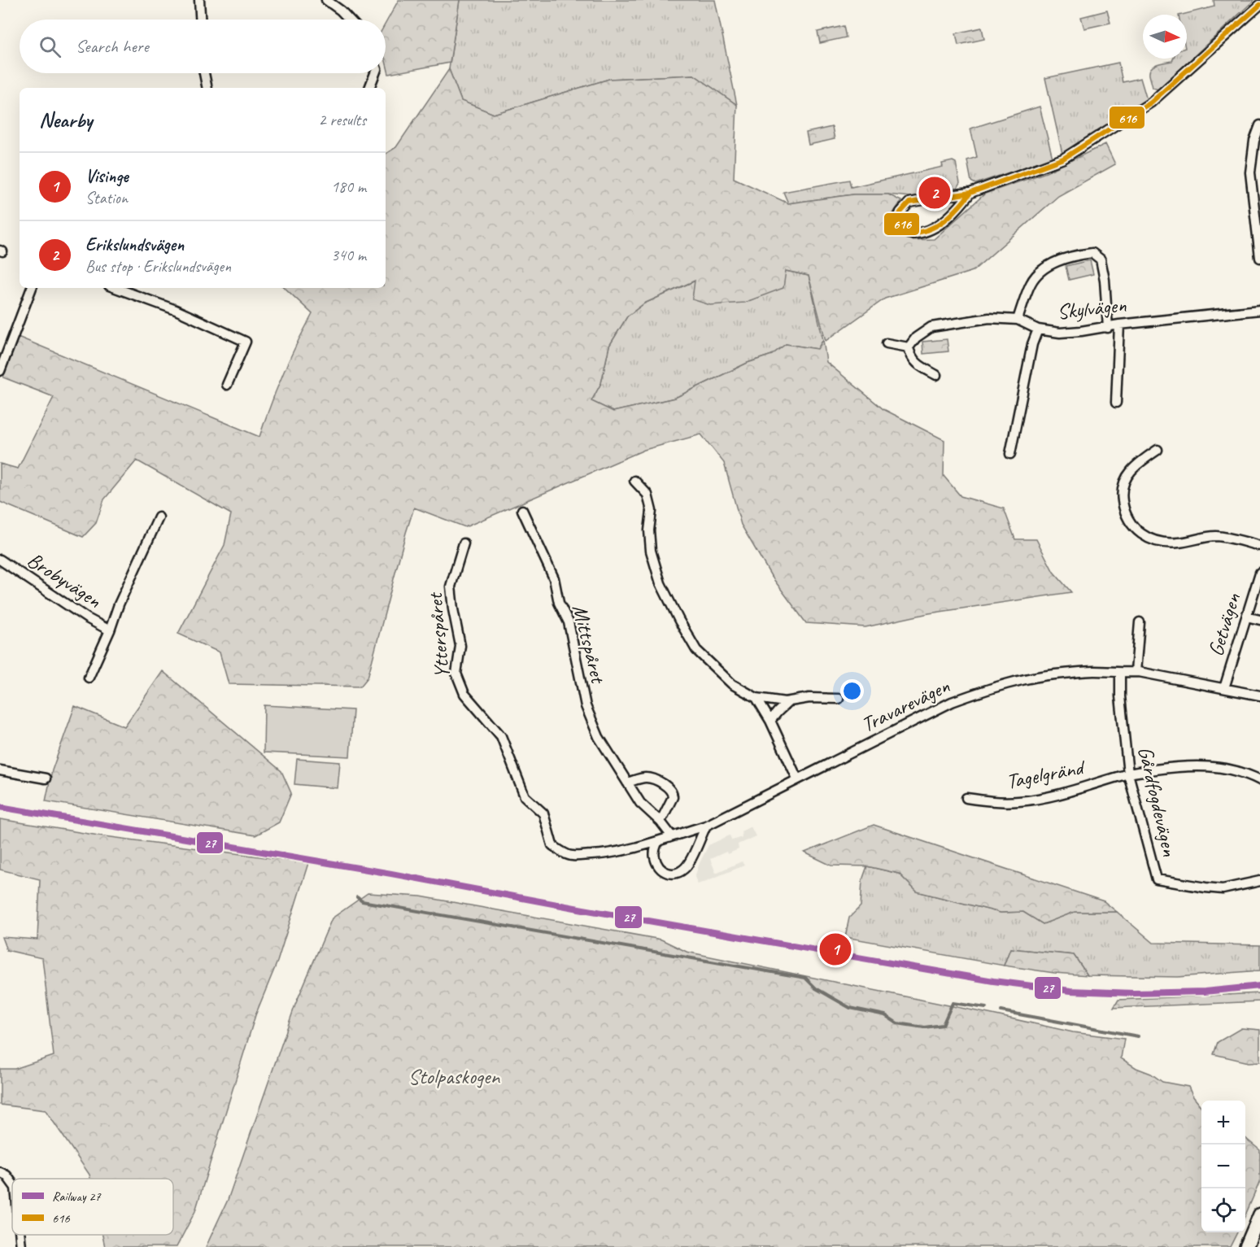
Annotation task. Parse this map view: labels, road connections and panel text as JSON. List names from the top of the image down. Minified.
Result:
{"streets":{"street":["Skylvägen","Brobyvägen","Getvägen","Ytterspåret","Mittspåret","Travarevägen","Tagelgränd","Gårdfogdevägen"]},"crossings":[["Getvägen","Travarevägen"],["Ytterspåret","Travarevägen"],["Mittspåret","Travarevägen"],["Travarevägen","Gårdfogdevägen"],["Tagelgränd","Gårdfogdevägen"]],"parks":["Stolpaskogen"],"lines":["transit line 616","rail line 27"],"legend":["Railway 27","616"],"north":"right","page":{"search":"Search here","heading":["Nearby","2 results"],"list":[{"mark":"1","name":"Visinge","note":"Station","value":"180 m"},{"mark":"2","name":"Erikslundsvägen","note":"Bus stop · Erikslundsvägen","value":"340 m"}],"pins":["2","1"],"map_buttons":["+","−"]}}
